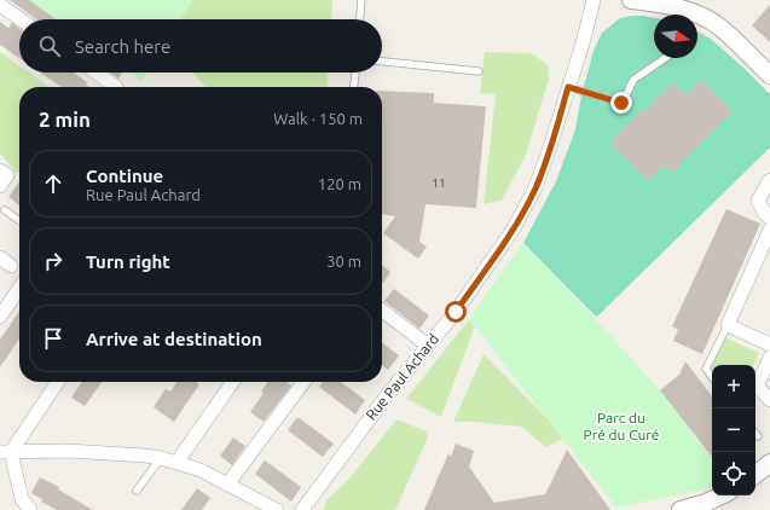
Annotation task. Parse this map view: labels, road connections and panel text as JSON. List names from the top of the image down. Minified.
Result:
{"streets":{"street":["Rue Paul Achard"]},"parks":["Parc du Pré du Curé"],"house_numbers":["11"],"north":"right","page":{"search":"Search here","heading":["2 min","Walk · 150 m"],"list":[["Continue","Rue Paul Achard","120 m"],["Turn right","30 m"],"Arrive at destination"],"map_buttons":["+","−"]}}
